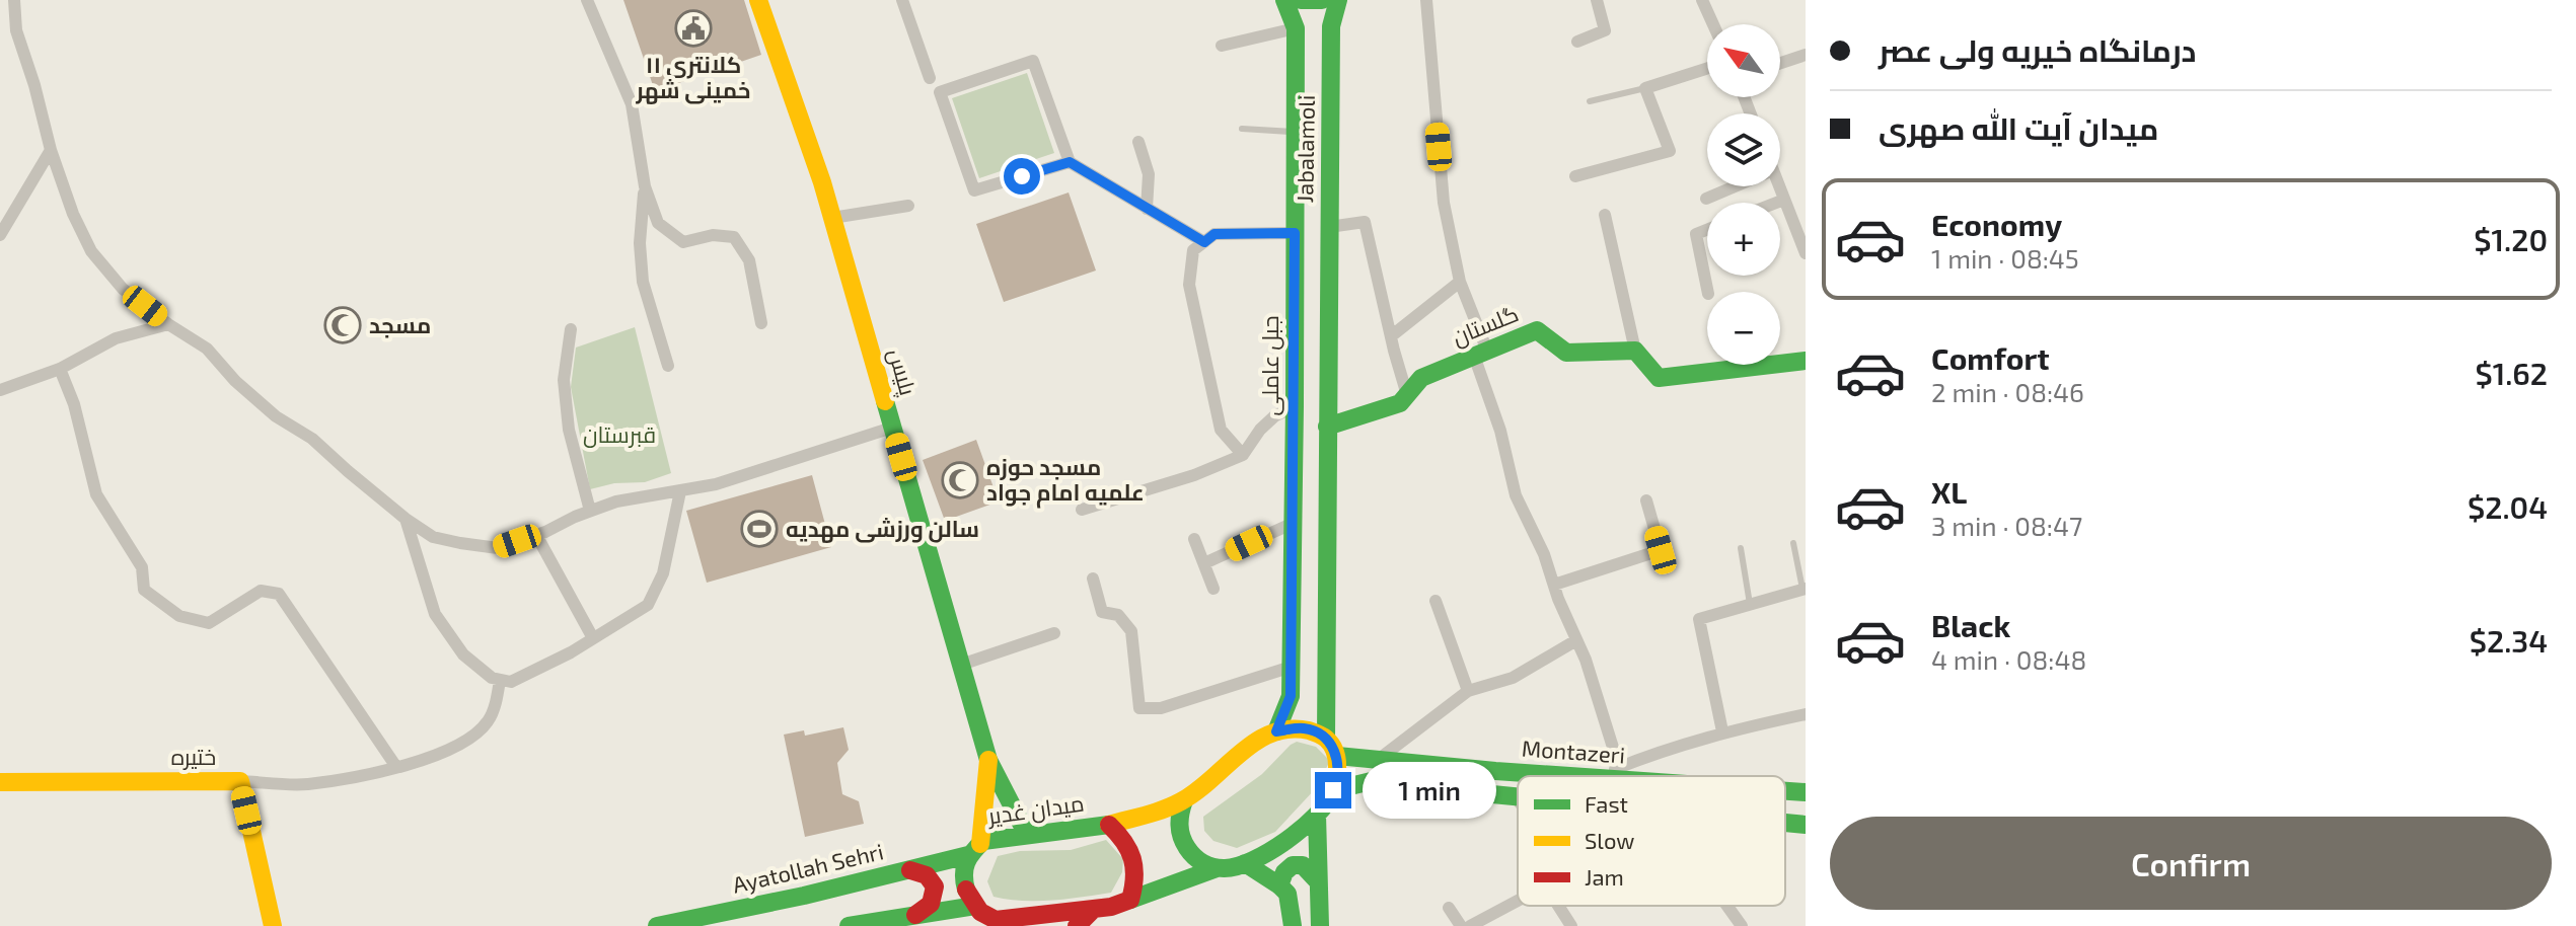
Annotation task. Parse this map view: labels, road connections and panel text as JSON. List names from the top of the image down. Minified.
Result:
{"streets":{"main road":["Jabalamoli","گلستان","جبل عاملی","پلیس","Montazeri","ختیره","میدان غدیر","Ayatollah Sehri"]},"crossings":[["Jabalamoli","گلستان"],["میدان غدیر","Ayatollah Sehri"]],"parks":["قبرستان"],"places":{"public building":["کلانتری ۱۱ خمینی شهر"],"mosque":["مسجد","مسجد حوزه علمیه امام جواد"],"sports":["سالن ورزشی مهدیه"]},"legend":["Fast","Slow","Jam"],"north":"top left","page":{"banner":["درمانگاه خیریه ولی عصر","میدان آیت الله صهری"],"map_buttons":["+","−"],"list":[{"name":"Economy","note":"1 min · 08:45","value":"$1.20"},{"name":"Comfort","note":"2 min · 08:46","value":"$1.62"},{"name":"XL","note":"3 min · 08:47","value":"$2.04"},{"name":"Black","note":"4 min · 08:48","value":"$2.34"}],"bubble":"1 min","buttons":"Confirm"}}
